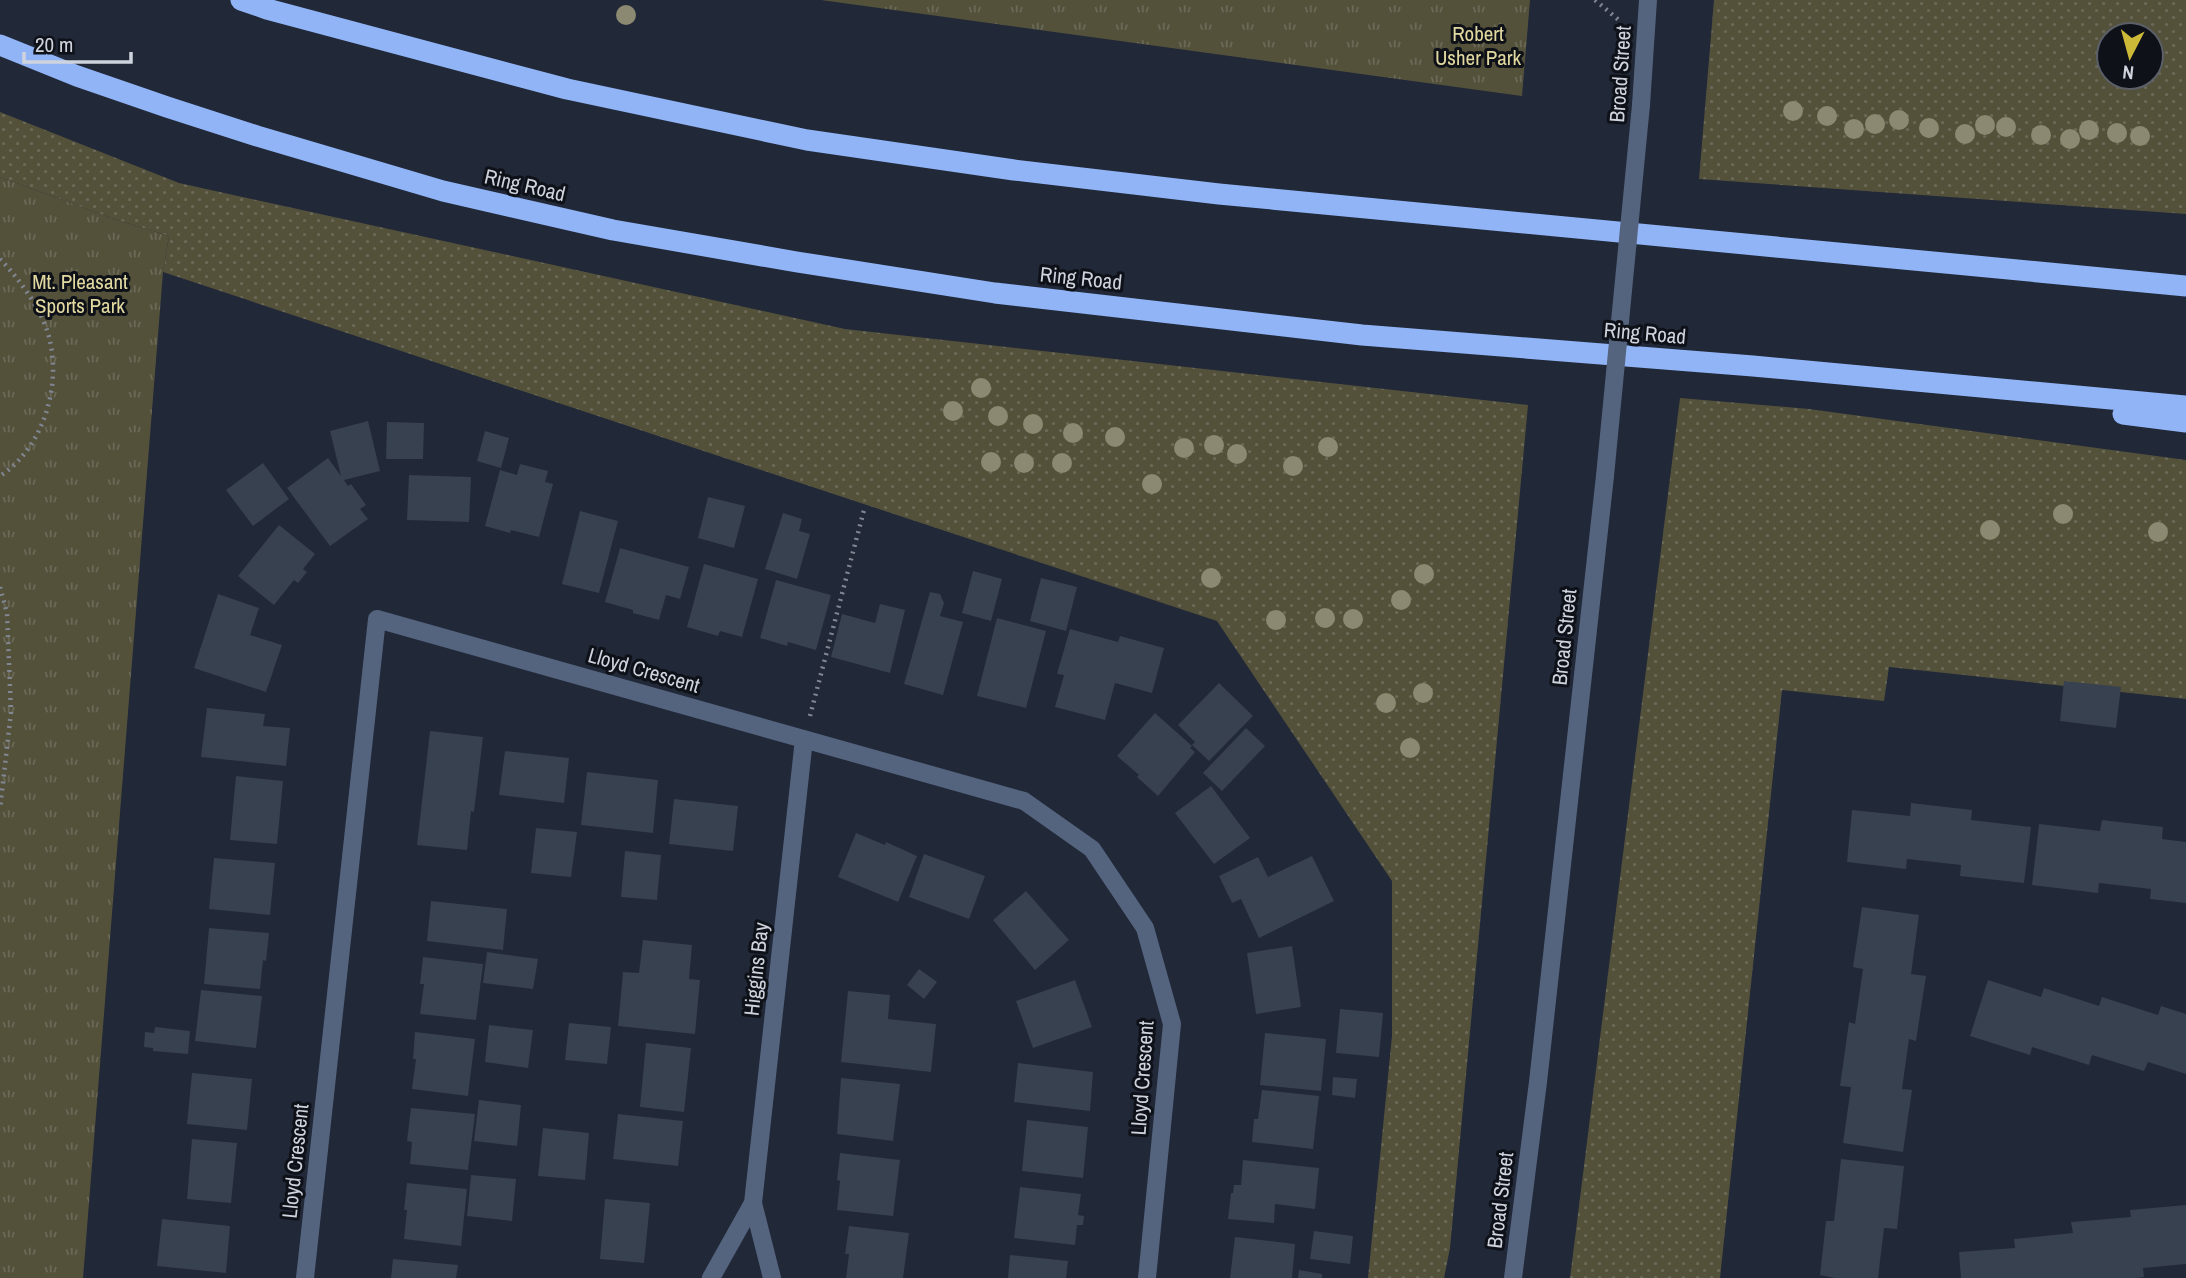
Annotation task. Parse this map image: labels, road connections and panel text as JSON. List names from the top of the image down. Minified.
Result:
{"streets":{"highway":["Ring Road"],"street":["Broad Street","Lloyd Crescent","Higgins Bay"]},"crossings":[["Lloyd Crescent","Higgins Bay"]],"parks":["Robert Usher Park","Mt. Pleasant Sports Park"],"scale_bar":"20 m","north":"bottom"}
